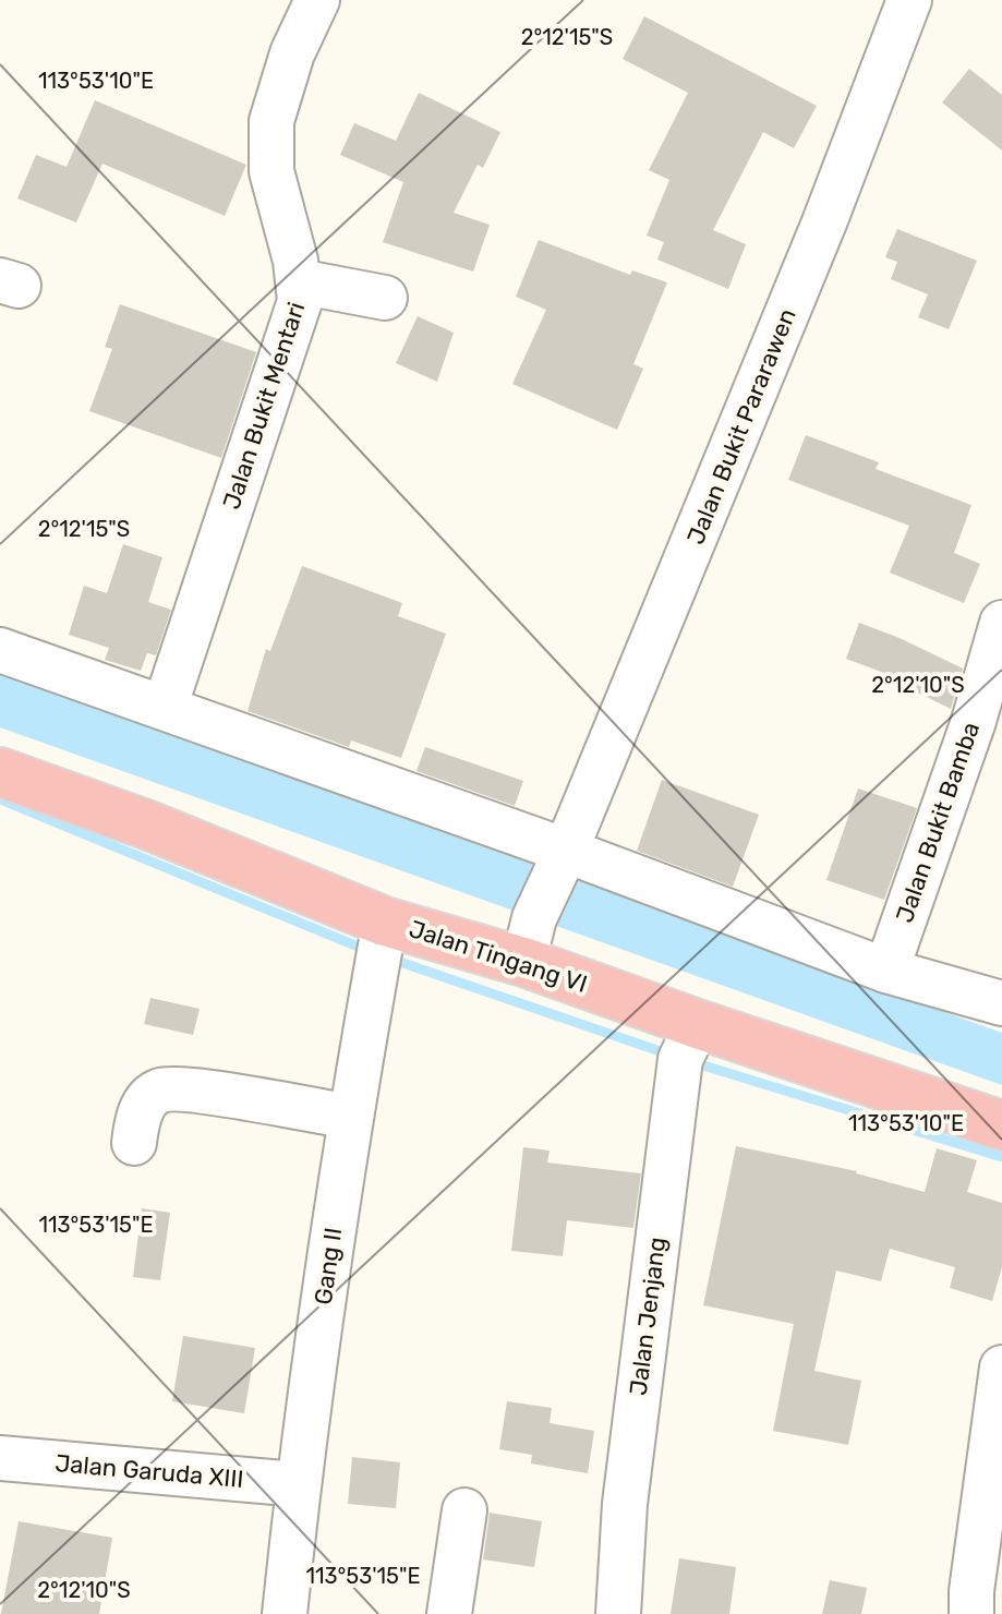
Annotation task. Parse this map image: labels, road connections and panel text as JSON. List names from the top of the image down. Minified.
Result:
{"streets":{"main road":["Jalan Tingang VI"],"street":["Jalan Bukit Mentari","Jalan Bukit Pararawen","Jalan Bukit Bamba","Gang II","Jalan Jenjang","Jalan Garuda XIII"]},"crossings":[["Jalan Bukit Pararawen","Jalan Tingang VI"],["Jalan Tingang VI","Gang II"],["Jalan Tingang VI","Jalan Jenjang"],["Gang II","Jalan Garuda XIII"]],"coordinates":["2°12'15\"S","113°53'10\"E","2°12'10\"S","113°53'15\"E"]}
